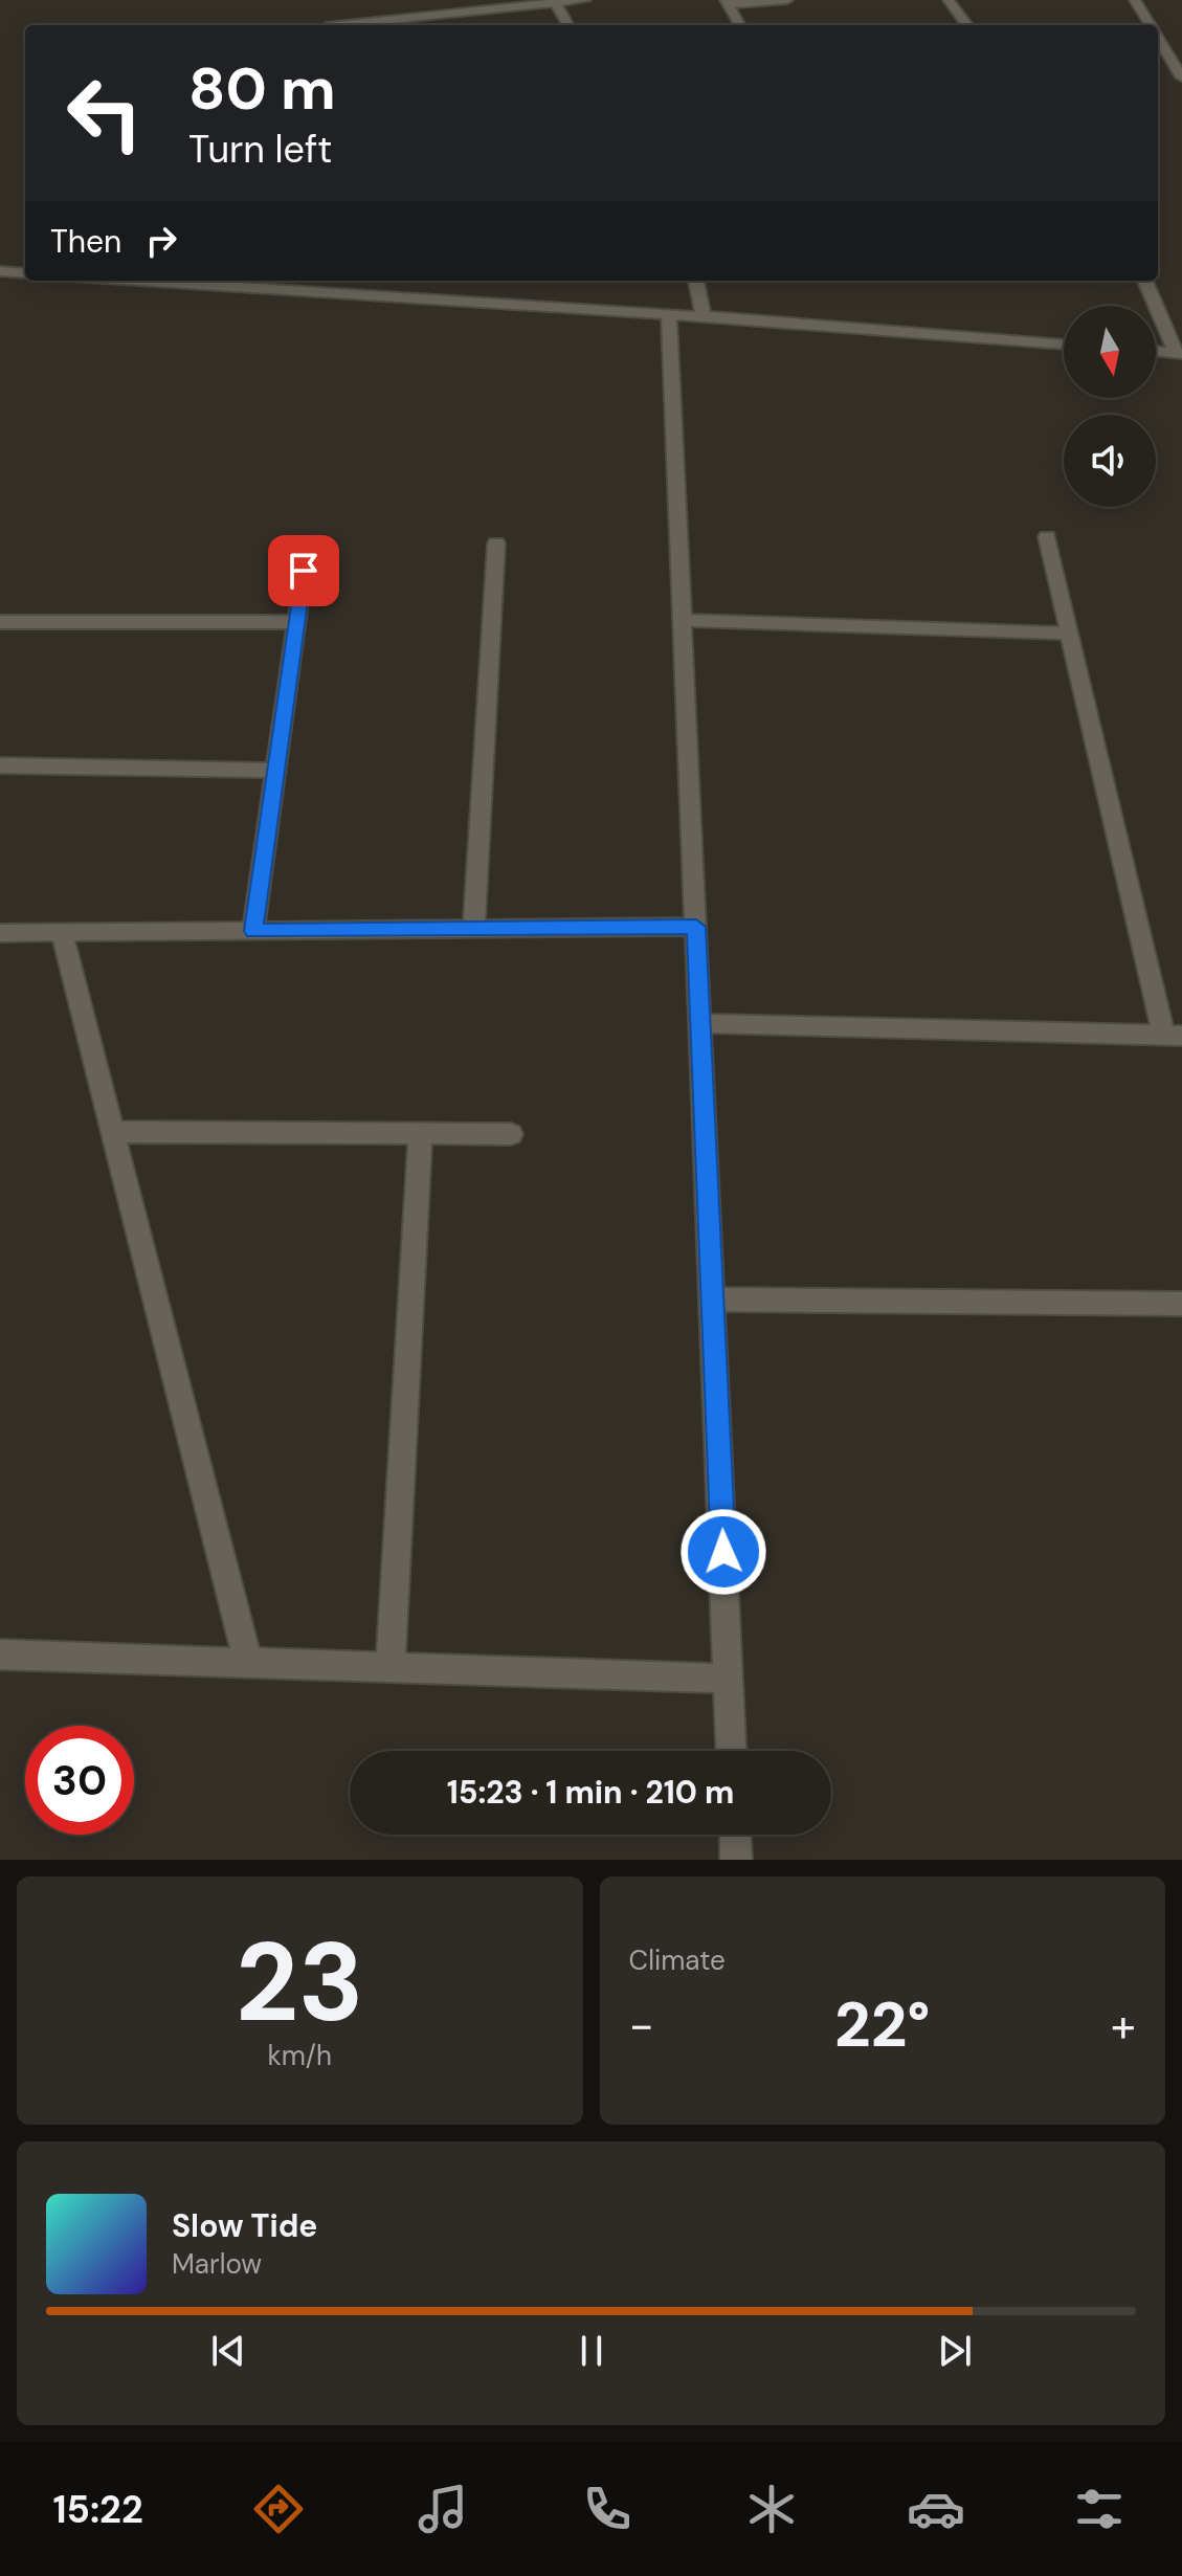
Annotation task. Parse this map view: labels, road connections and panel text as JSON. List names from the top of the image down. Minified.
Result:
{"north":"bottom","page":{"turn":["80 m","Turn left"],"then":"Then","limit":"30","trip":"15:23 · 1 min · 210 m","tile":[["23","km/h"],"Climate"],"heat":["−","22°","+"],"song":["Slow Tide","Marlow"],"tabs":"15:22"}}
